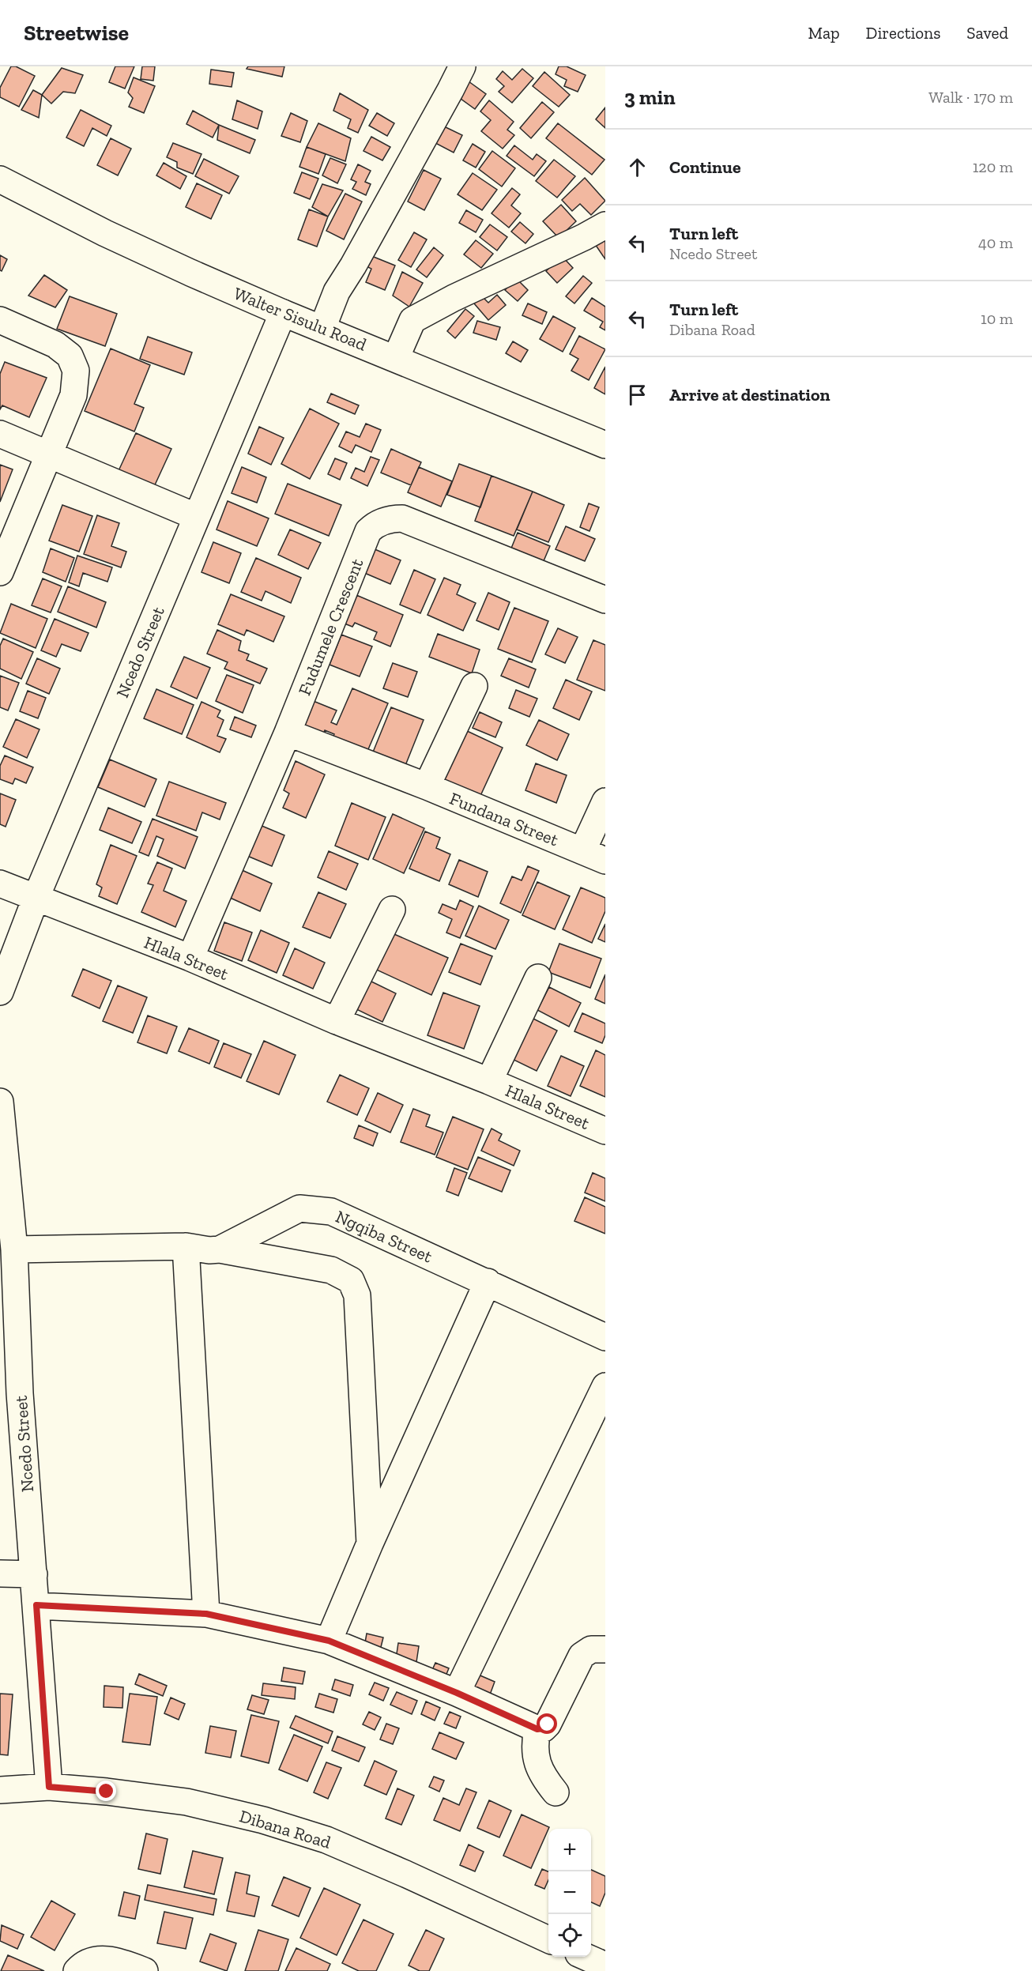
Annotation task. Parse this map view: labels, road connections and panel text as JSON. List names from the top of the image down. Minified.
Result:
{"streets":{"street":["Walter Sisulu Road","Fudumele Crescent","Ncedo Street","Fundana Street","Hlala Street","Ngqiba Street","Dibana Road"]},"crossings":[["Walter Sisulu Road","Ncedo Street"],["Fudumele Crescent","Fundana Street"],["Fudumele Crescent","Hlala Street"],["Ncedo Street","Hlala Street"],["Ncedo Street","Dibana Road"]],"page":{"header":"Streetwise","nav":["Map","Directions","Saved"],"heading":["3 min","Walk · 170 m"],"list":[["Continue","120 m"],["Turn left","Ncedo Street","40 m"],["Turn left","Dibana Road","10 m"],"Arrive at destination"],"map_buttons":["+","−"]}}
